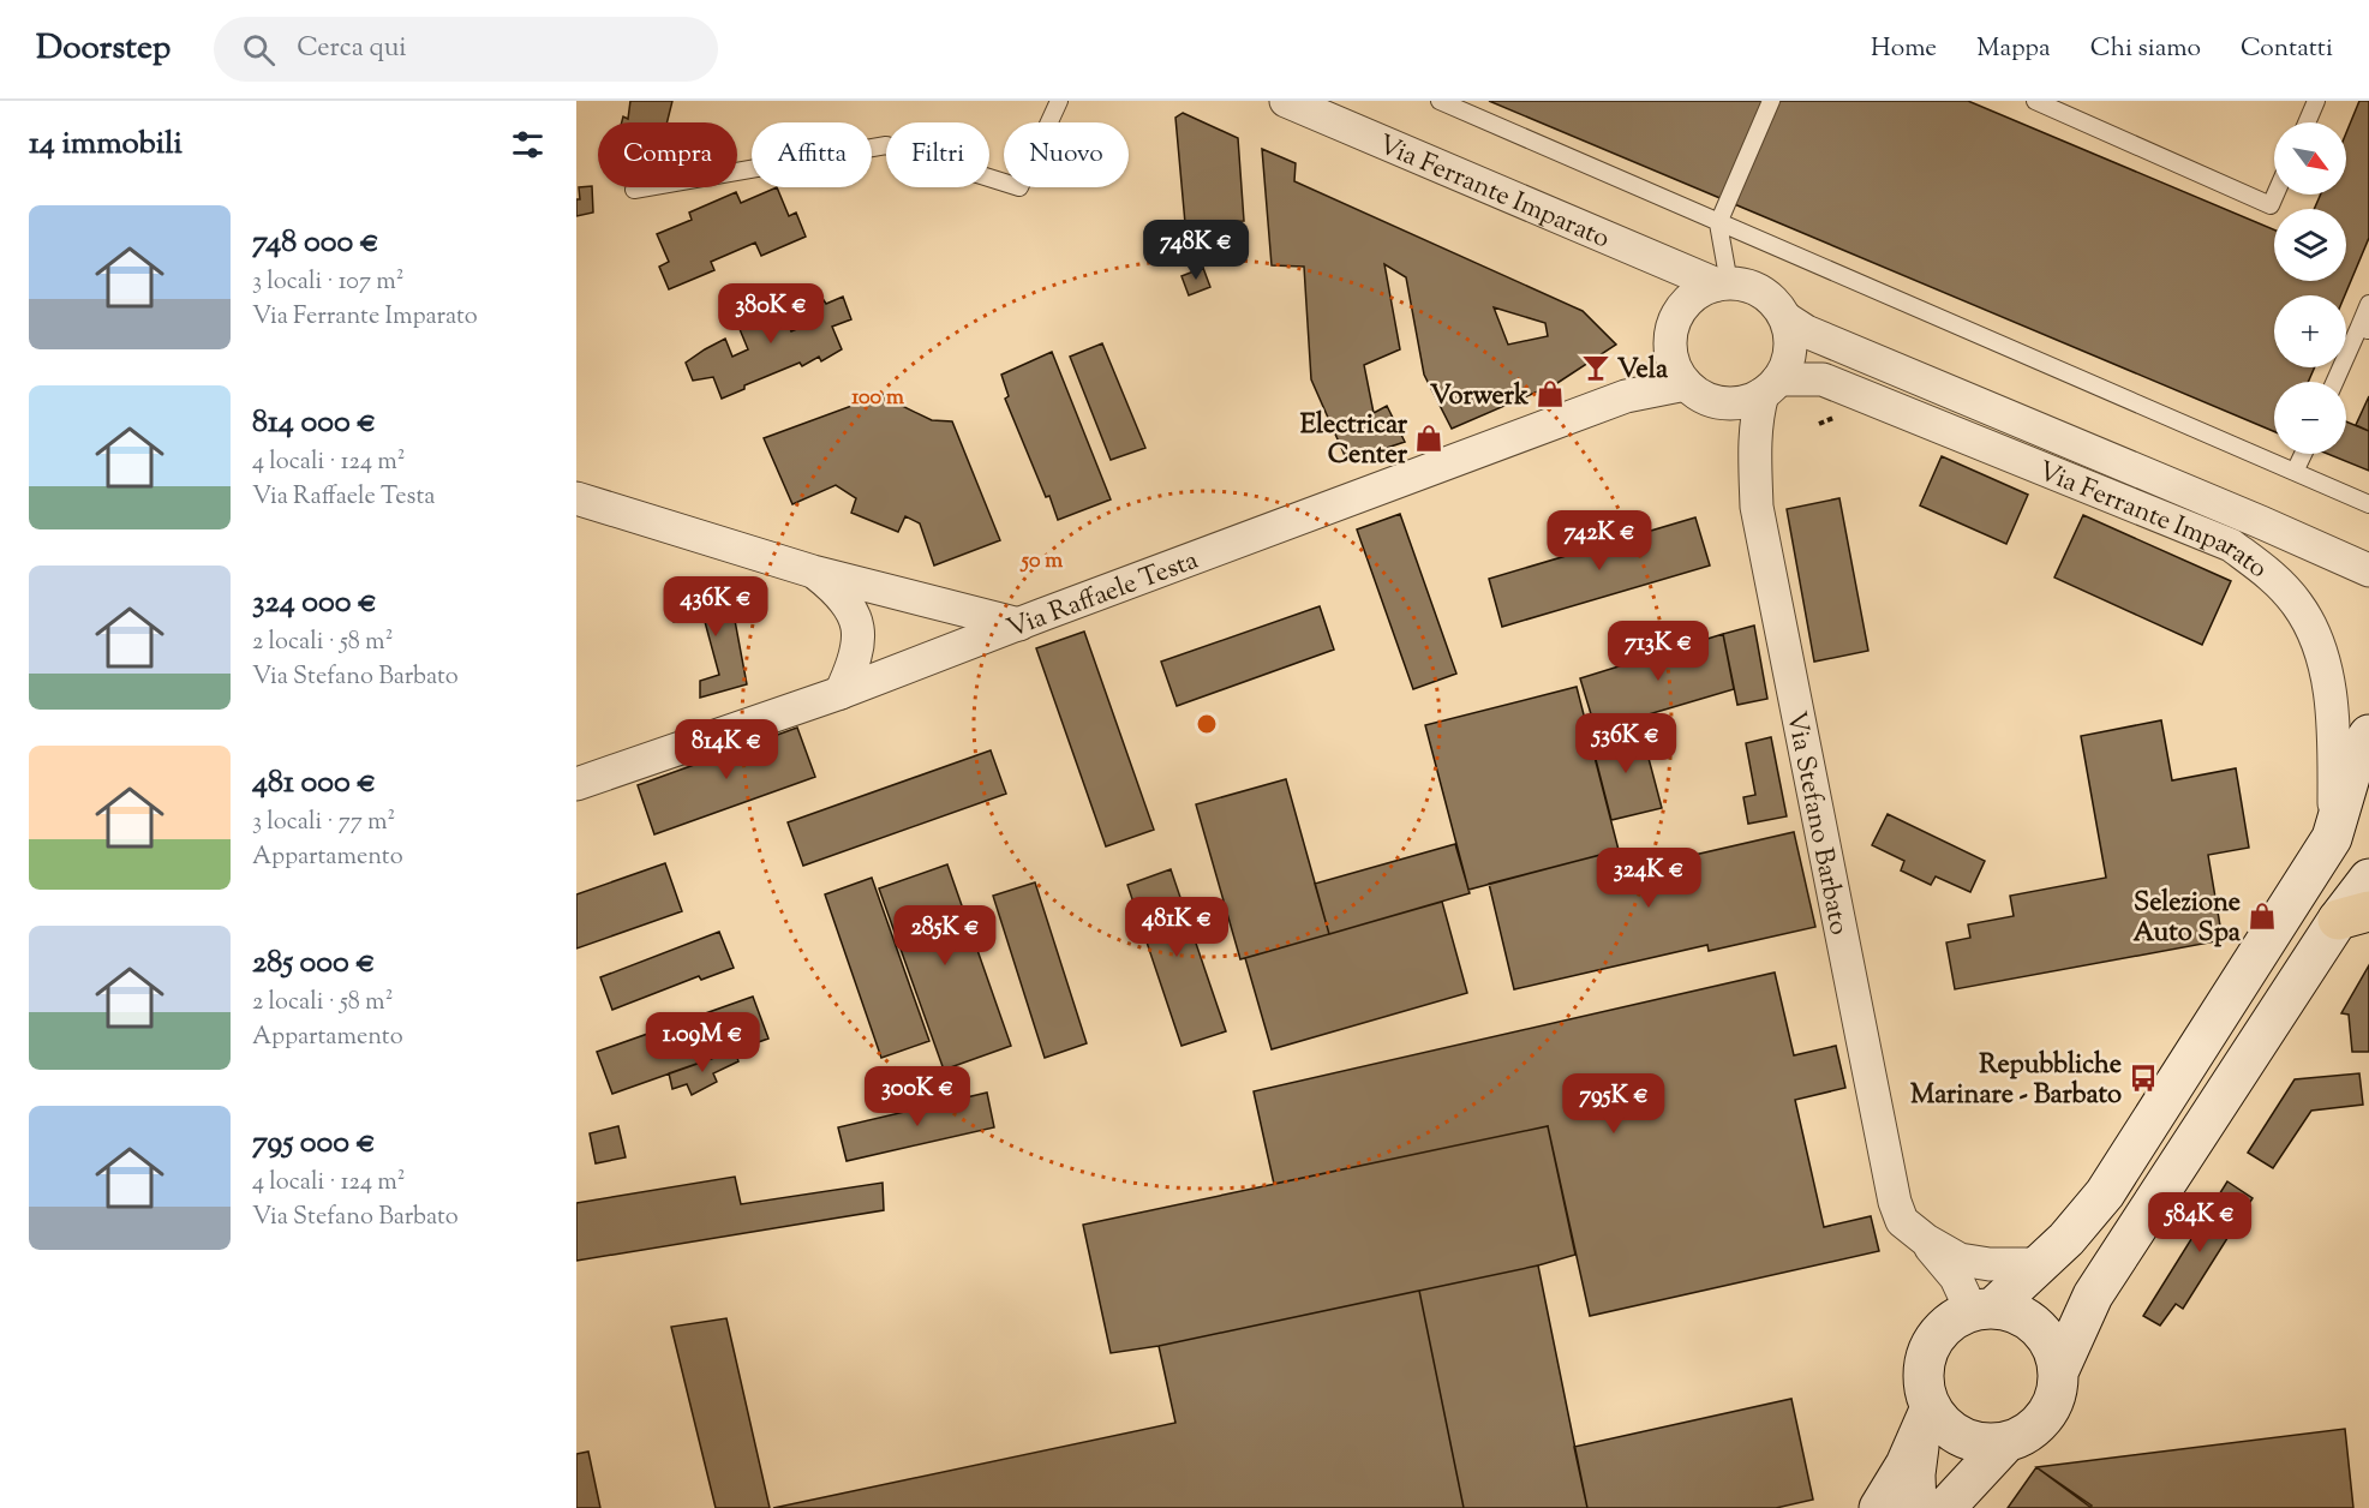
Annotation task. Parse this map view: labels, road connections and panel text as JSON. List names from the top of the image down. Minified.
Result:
{"streets":{"street":["Via Ferrante Imparato","Via Raffaele Testa","Via Stefano Barbato"]},"crossings":[["Via Ferrante Imparato","Via Raffaele Testa"],["Via Ferrante Imparato","Via Stefano Barbato"],["Via Raffaele Testa","Via Stefano Barbato"]],"places":{"bar":["Vela"],"shop":["Vorwerk","Electricar Center","Selezione Auto Spa"],"bus stop":["Repubbliche Marinare - Barbato"]},"north":"bottom right","page":{"header":"Doorstep","search":"Cerca qui","nav":["Home","Mappa","Chi siamo","Contatti"],"heading":"14 immobili","map_buttons":["+","−"],"chip":["Compra","Affitta","Filtri","Nuovo"],"list":[{"name":"748 000 €","note":"3 locali · 107 m² · Via Ferrante Imparato"},{"name":"814 000 €","note":"4 locali · 124 m² · Via Raffaele Testa"},{"name":"324 000 €","note":"2 locali · 58 m² · Via Stefano Barbato"},{"name":"481 000 €","note":"3 locali · 77 m² · Appartamento"},{"name":"285 000 €","note":"2 locali · 58 m² · Appartamento"},{"name":"795 000 €","note":"4 locali · 124 m² · Via Stefano Barbato"}],"price":["748K €","380K €","742K €","436K €","713K €","536K €","814K €","324K €","481K €","285K €","1.09M €","300K €","795K €","584K €"]},"rings":["100 m","50 m"]}
